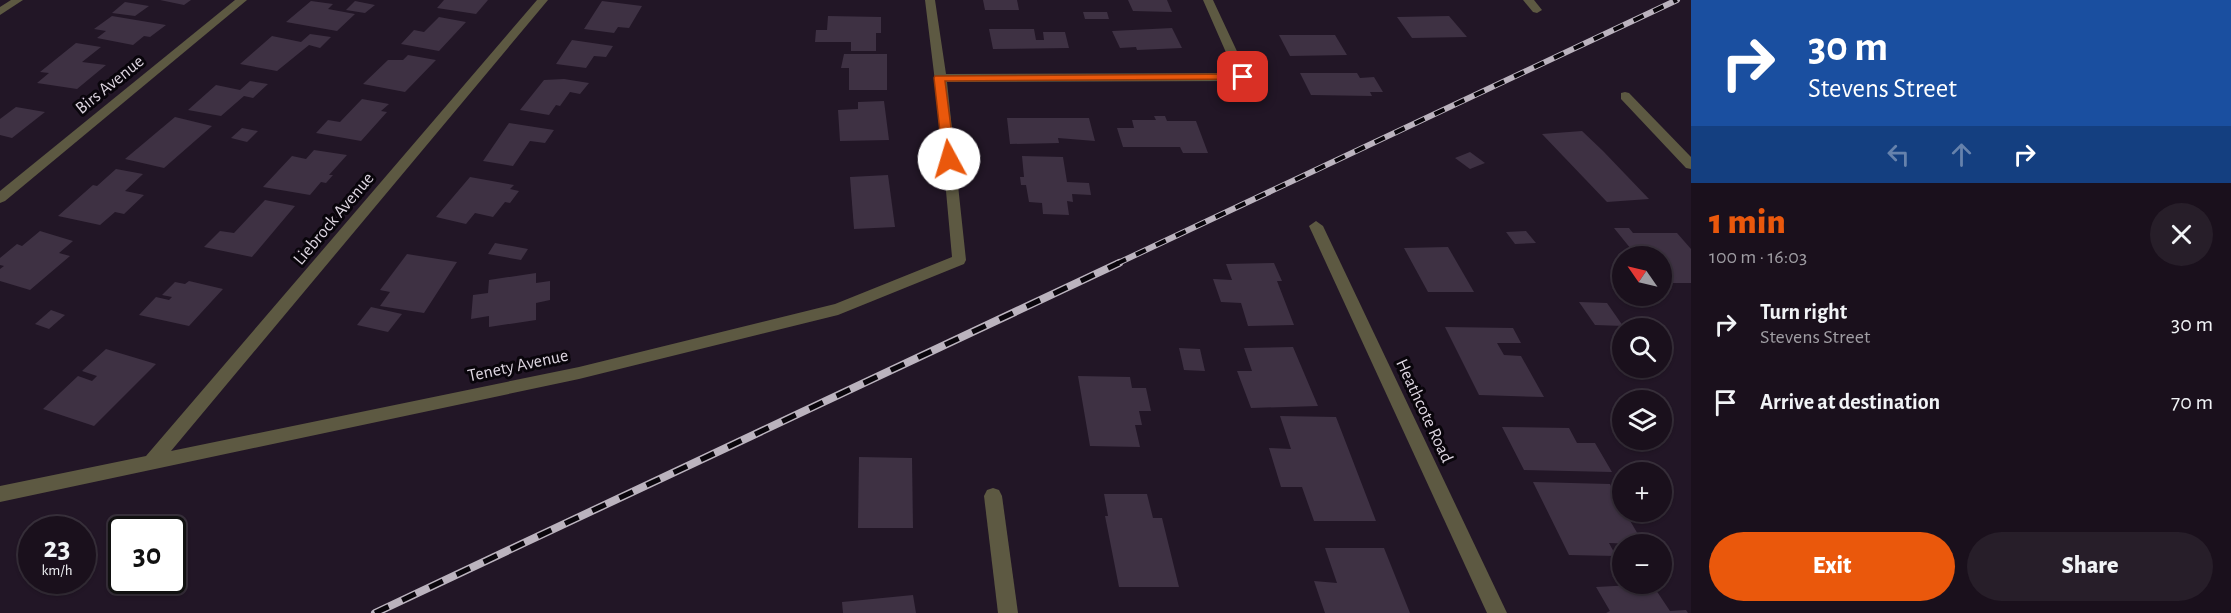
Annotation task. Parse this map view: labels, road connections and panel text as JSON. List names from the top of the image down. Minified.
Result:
{"streets":{"street":["Birs Avenue","Liebrock Avenue","Tenety Avenue","Heathcote Road"]},"crossings":[["Liebrock Avenue","Tenety Avenue"]],"north":"top left","page":{"turn":["30 m","Stevens Street"],"heading":["1 min","100 m · 16:03"],"map_buttons":["+","−"],"list":[{"name":"Turn right","note":"Stevens Street","value":"30 m"},{"name":"Arrive at destination","value":"70 m"}],"speed":"23 km/h","limit":"30","buttons":["Exit","Share"]}}
